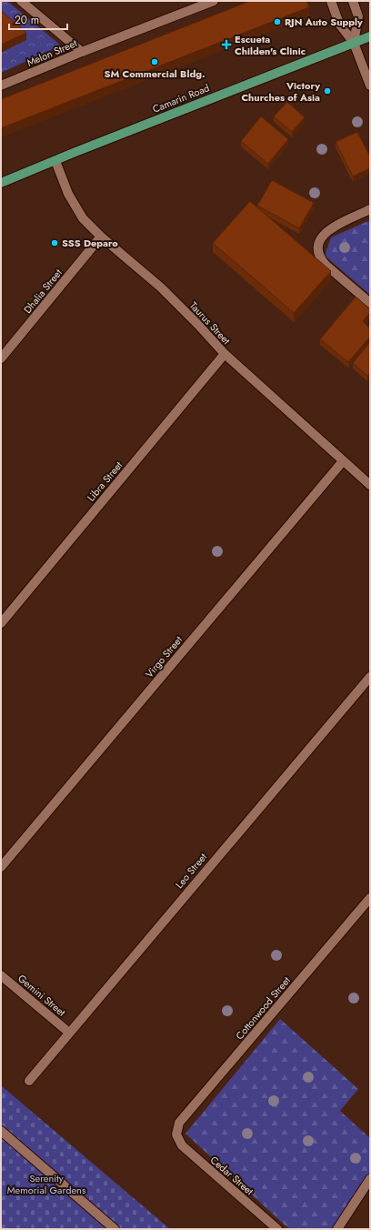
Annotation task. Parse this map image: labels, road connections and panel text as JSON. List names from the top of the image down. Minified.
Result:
{"streets":{"main road":["Camarin Road"],"street":["Melon Street","Dhalia Street","Taurus Street","Libra Street","Virgo Street","Leo Street","Gemini Street","Cottonwood Street","Cedar Street"]},"crossings":[["Camarin Road","Taurus Street"],["Dhalia Street","Taurus Street"],["Taurus Street","Libra Street"],["Taurus Street","Virgo Street"],["Leo Street","Gemini Street"],["Cottonwood Street","Cedar Street"]],"parks":["Serenity Memorial Gardens"],"places":{"other":["RJN Auto Supply","SM Commercial Bldg.","Victory Churches of Asia","SSS Deparo"],"health":["Escueta Childen's Clinic"]},"scale_bar":"20 m"}
